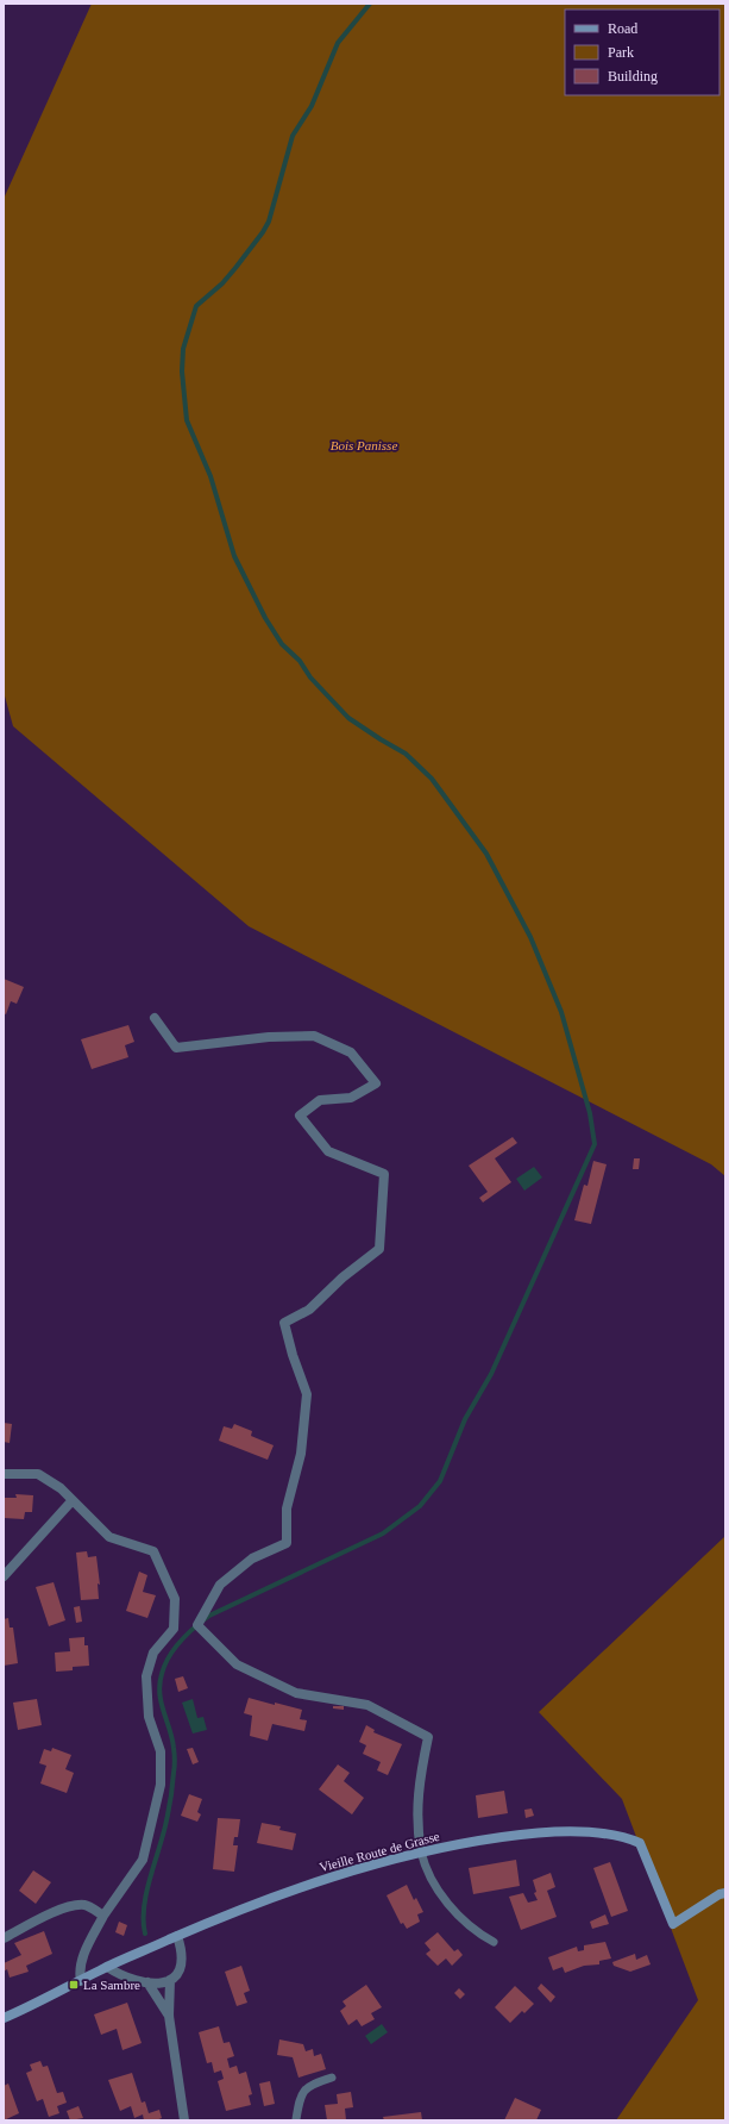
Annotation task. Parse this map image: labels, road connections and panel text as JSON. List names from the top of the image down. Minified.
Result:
{"streets":{"street":["Vieille Route de Grasse"]},"parks":["Bois Panisse"],"places":{"transit":["La Sambre"]},"legend":["Road","Park","Building"]}
